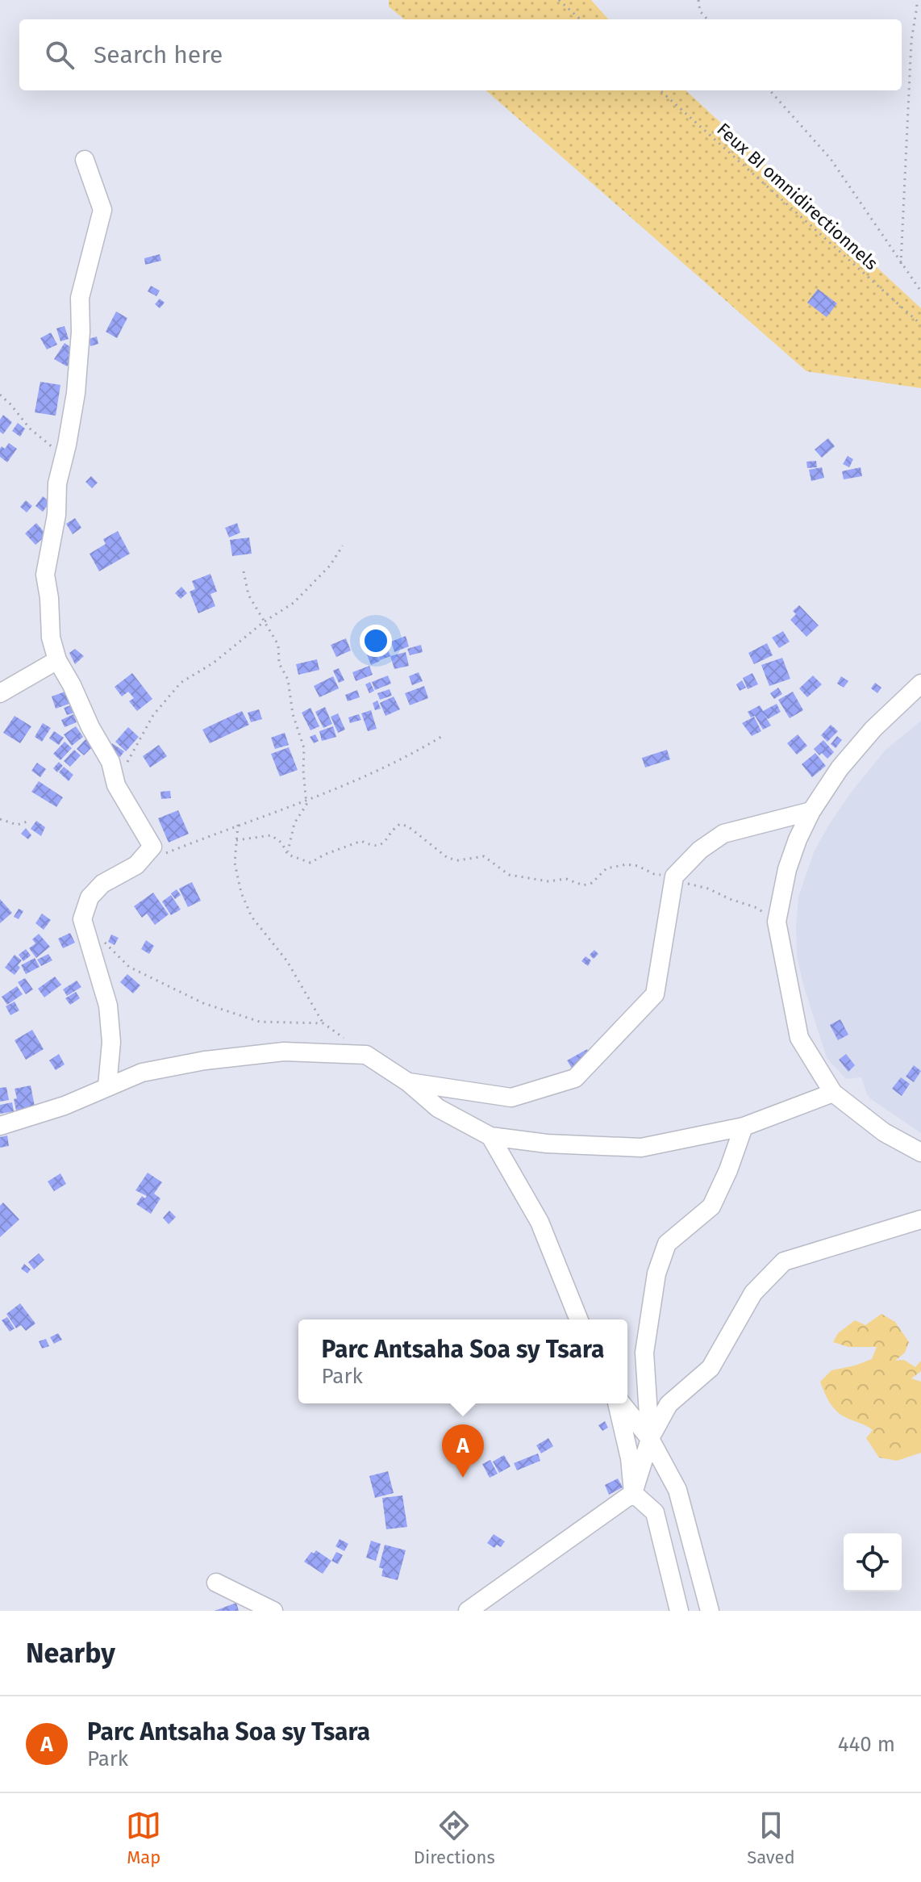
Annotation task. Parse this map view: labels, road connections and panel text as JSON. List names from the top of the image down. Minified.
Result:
{"streets":{"path":["Feux BI omnidirectionnels"]},"page":{"search":"Search here","popup":["Parc Antsaha Soa sy Tsara","Park"],"pins":"A","heading":"Nearby","list":[{"mark":"A","name":"Parc Antsaha Soa sy Tsara","note":"Park","value":"440 m"}],"nav":["Map","Directions","Saved"]}}
